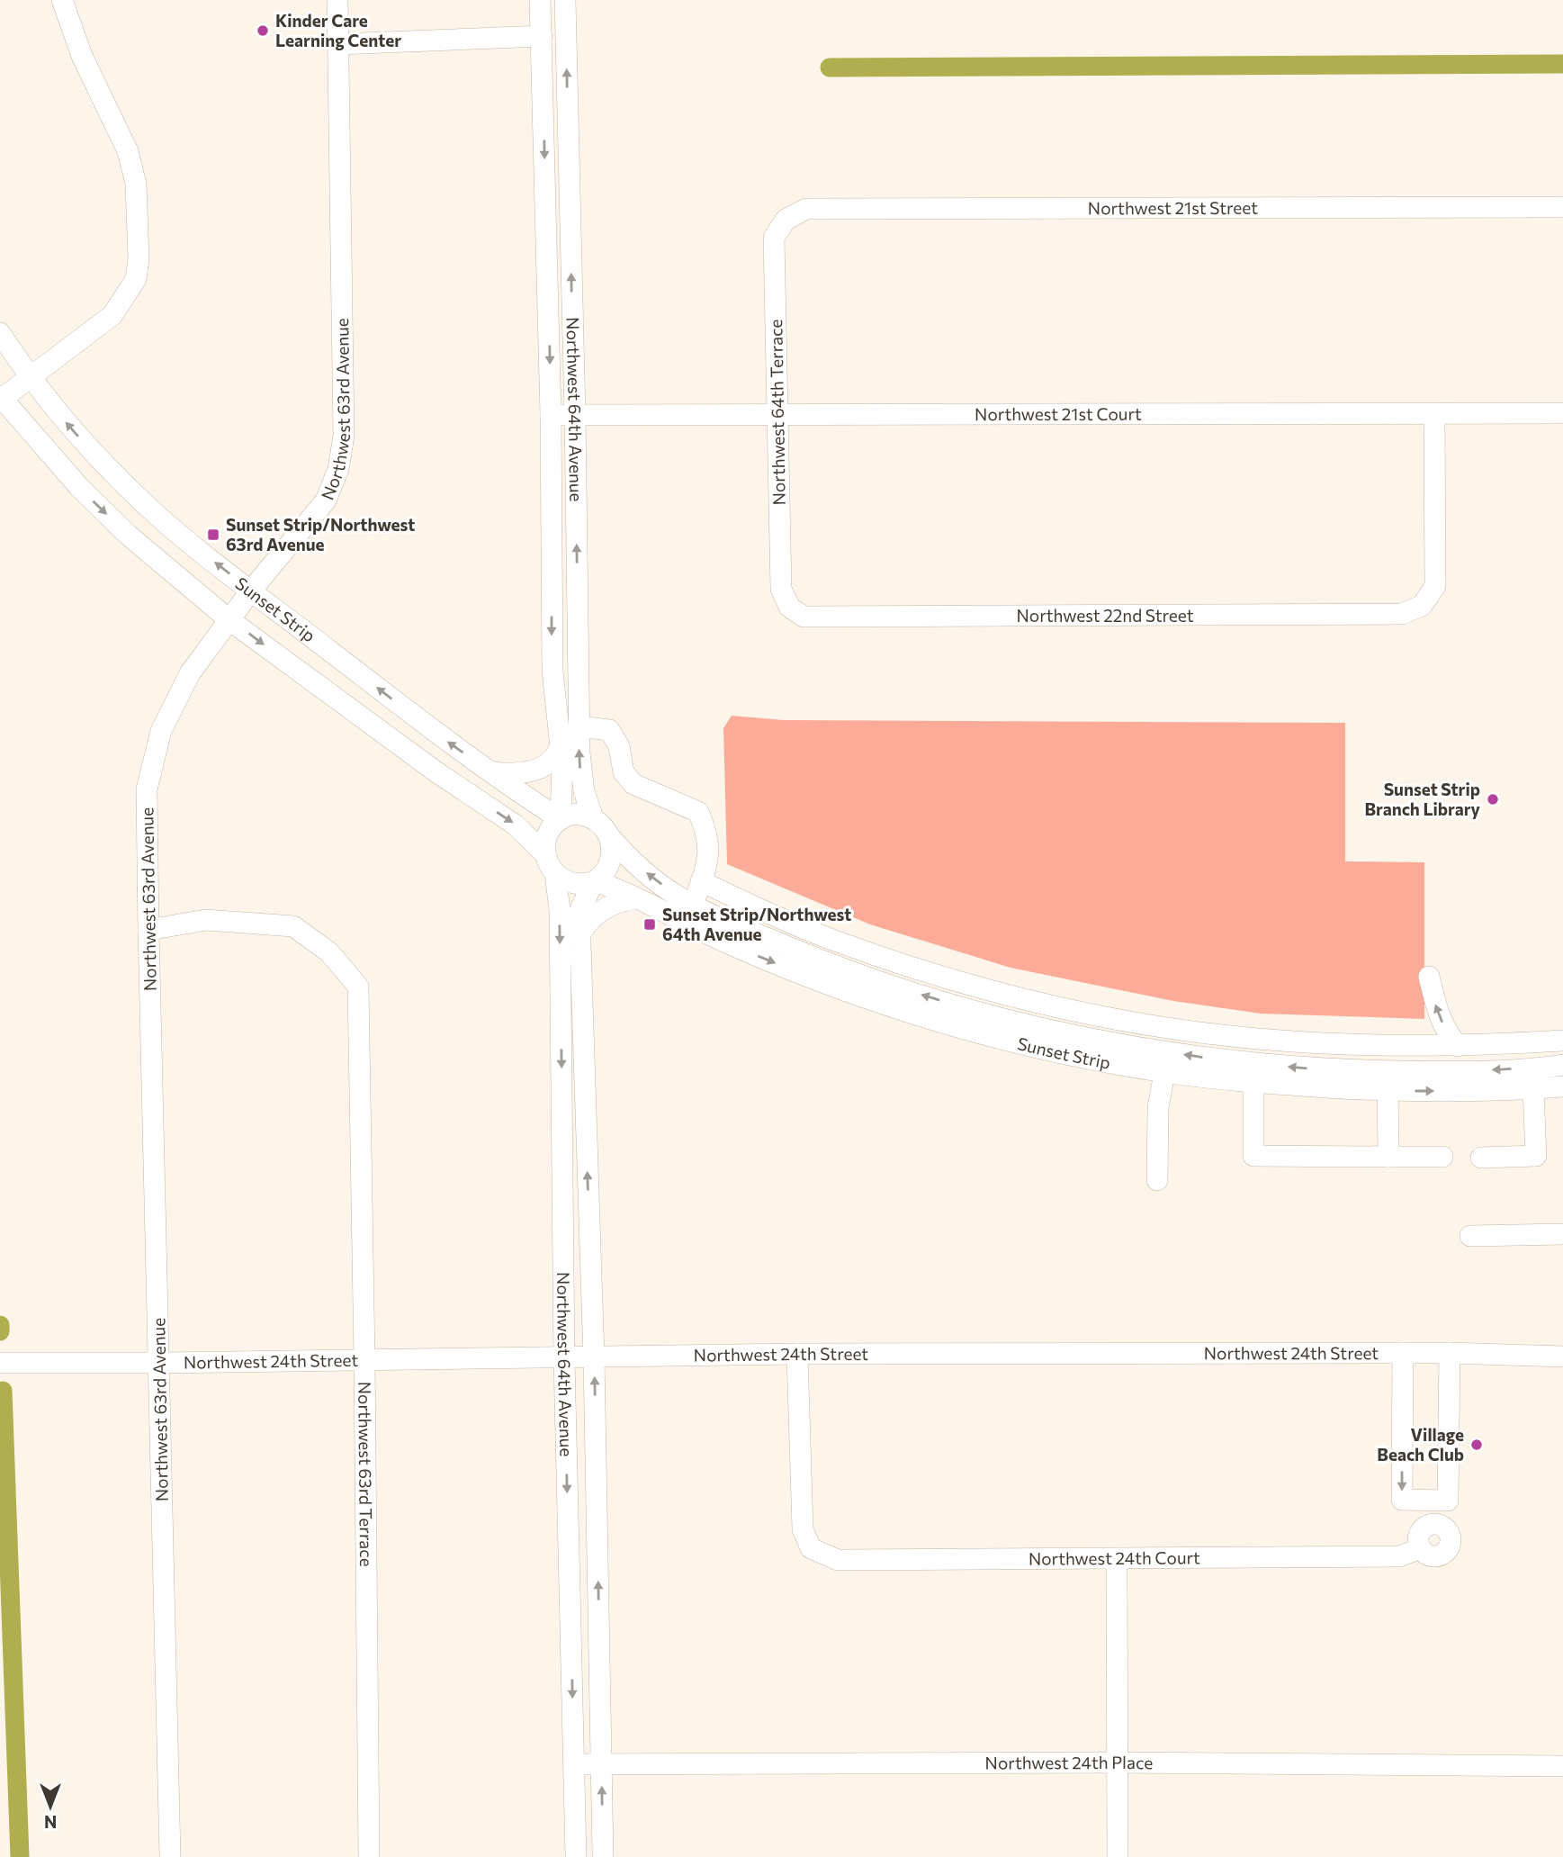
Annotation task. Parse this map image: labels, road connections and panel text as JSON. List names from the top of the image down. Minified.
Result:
{"streets":{"street":["Northwest 21st Street","Northwest 63rd Avenue","Northwest 64th Avenue","Northwest 64th Terrace","Northwest 21st Court","Sunset Strip","Northwest 22nd Street","Northwest 24th Street","Northwest 63rd Terrace","Northwest 24th Court","Northwest 24th Place"]},"crossings":[["Northwest 21st Street","Northwest 64th Terrace"],["Northwest 63rd Avenue","Sunset Strip"],["Northwest 63rd Avenue","Northwest 24th Street"],["Northwest 63rd Avenue","Northwest 63rd Terrace"],["Northwest 64th Avenue","Northwest 21st Court"],["Northwest 64th Avenue","Sunset Strip"],["Northwest 64th Avenue","Northwest 24th Street"],["Northwest 64th Avenue","Northwest 24th Place"],["Northwest 64th Terrace","Northwest 21st Court"],["Northwest 64th Terrace","Northwest 22nd Street"],["Northwest 21st Court","Northwest 22nd Street"],["Northwest 24th Street","Northwest 63rd Terrace"],["Northwest 24th Street","Northwest 24th Court"]],"places":{"other":["Kinder Care Learning Center","Sunset Strip Branch Library","Village Beach Club"],"transit":["Sunset Strip/Northwest 63rd Avenue","Sunset Strip/Northwest 64th Avenue"]},"north":"bottom"}
